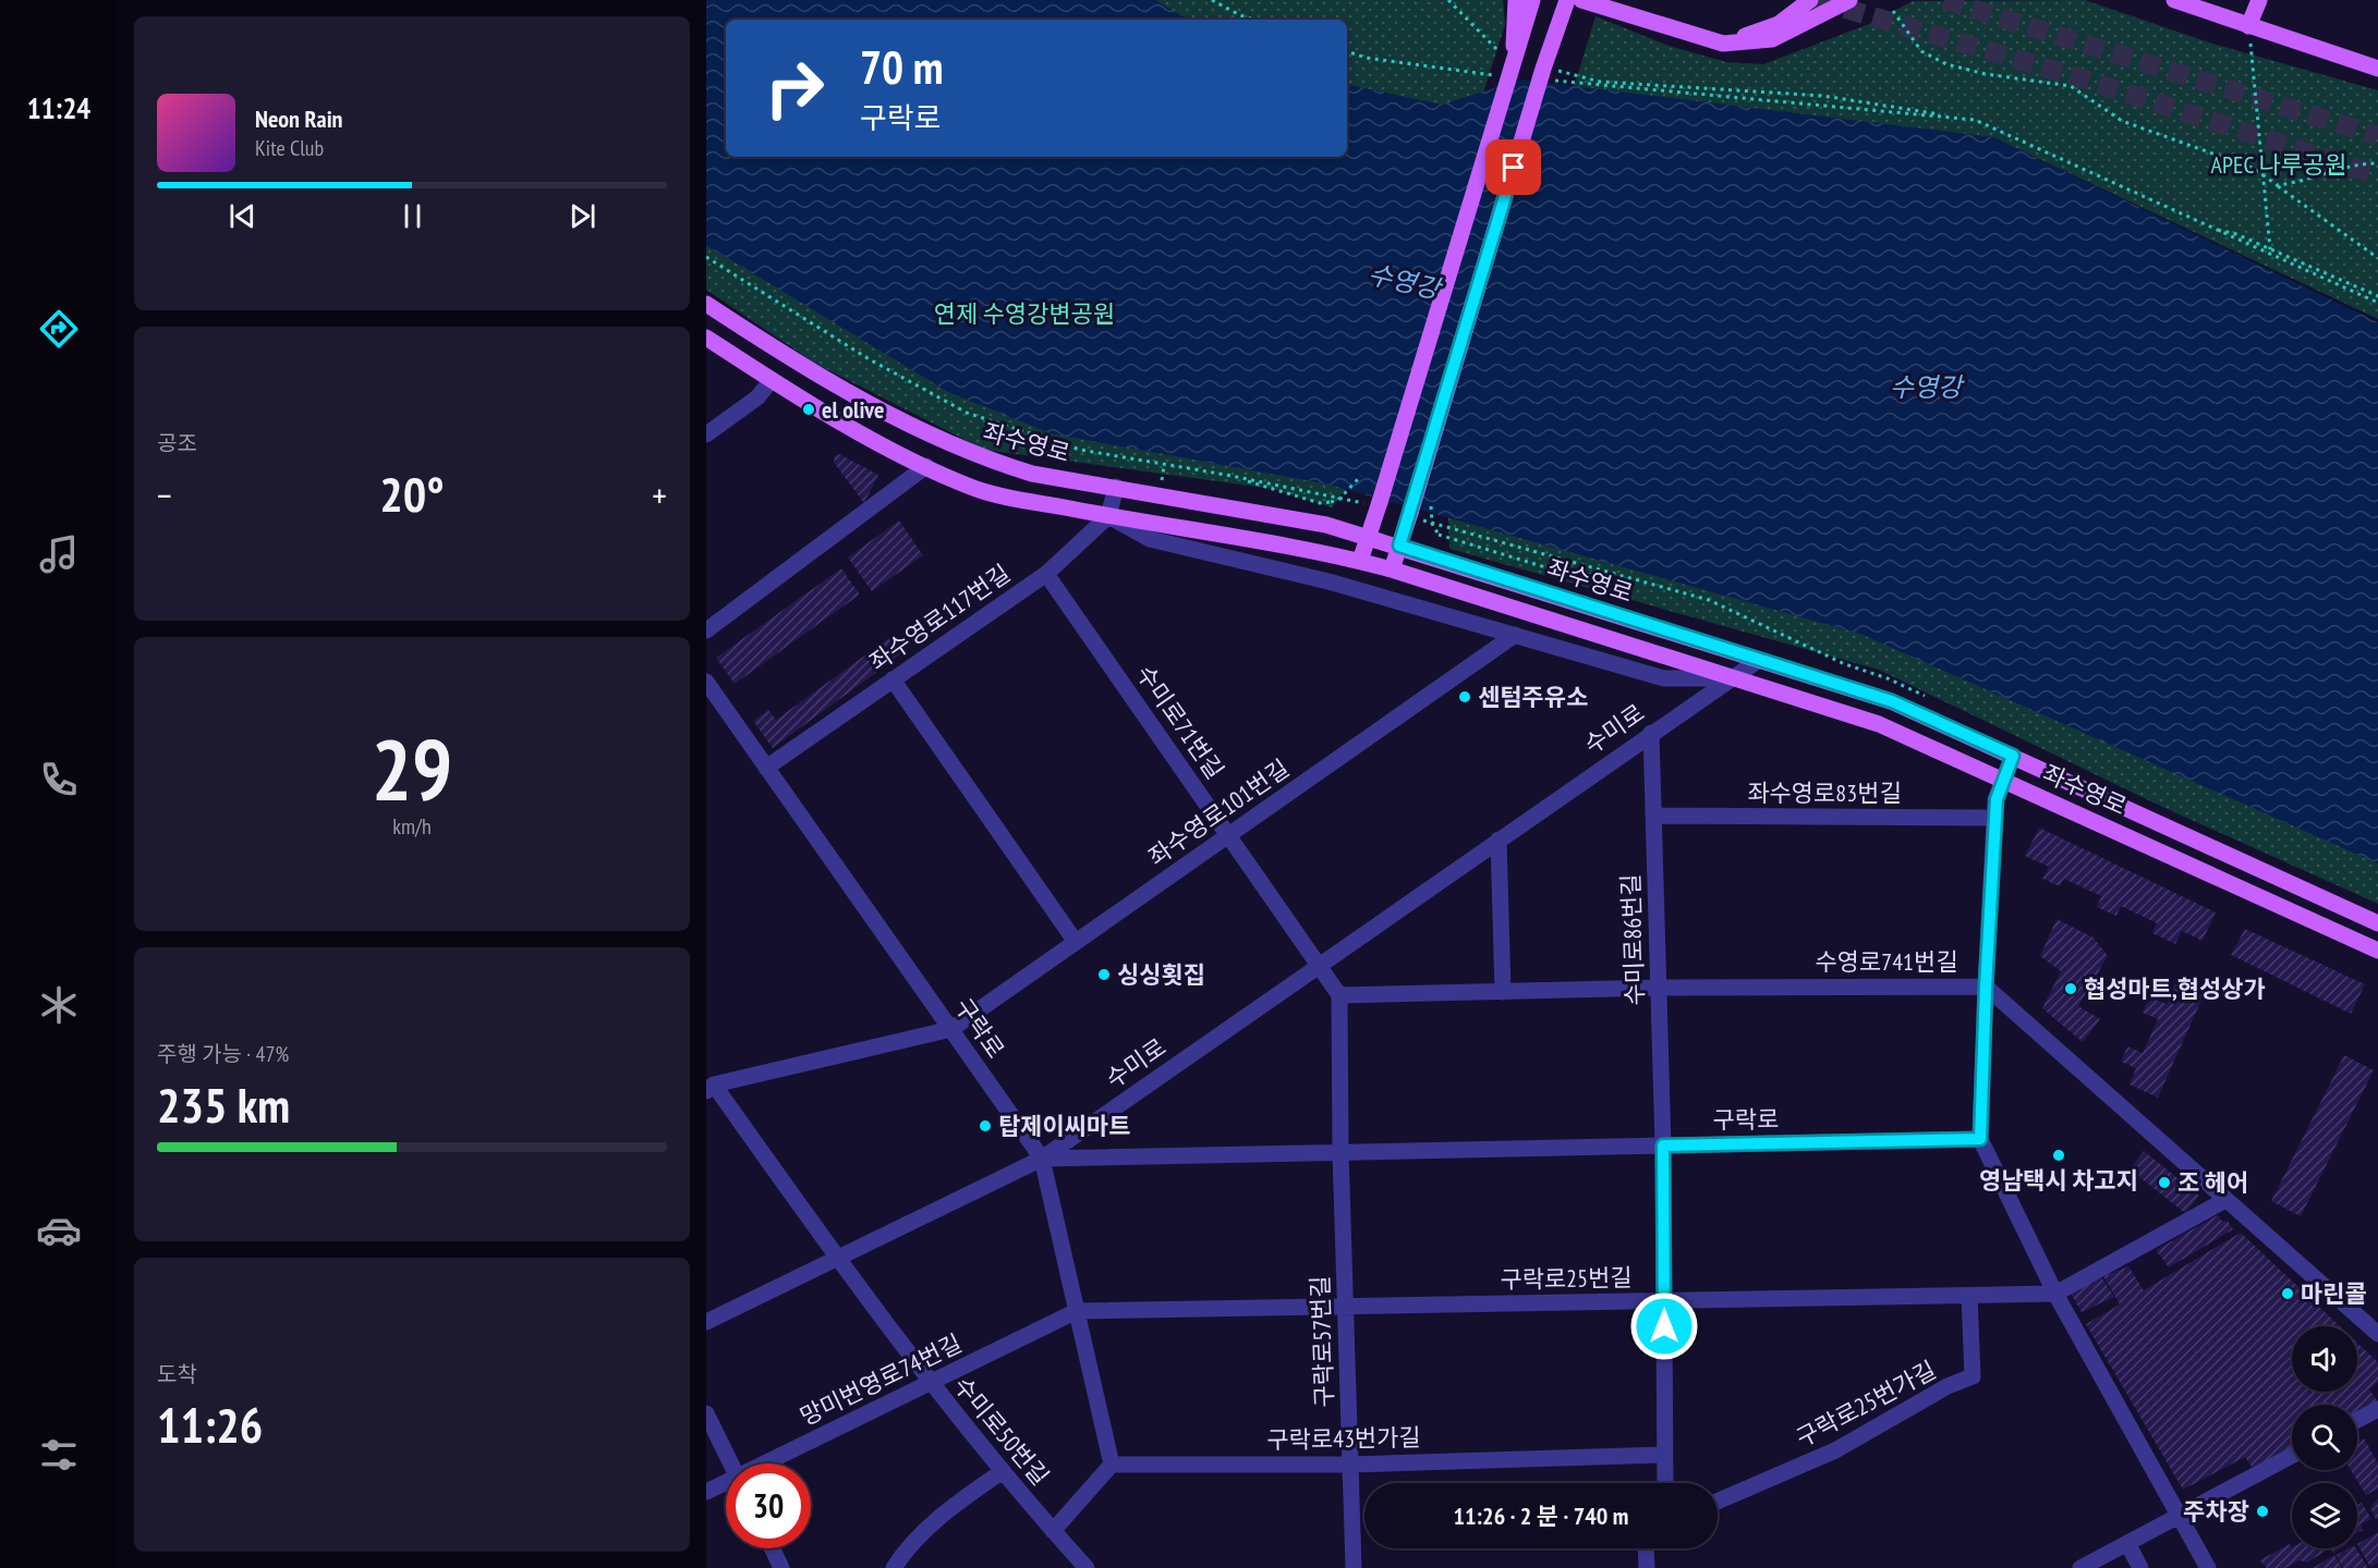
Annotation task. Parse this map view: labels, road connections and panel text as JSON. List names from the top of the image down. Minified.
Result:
{"streets":{"main road":["좌수영로"],"street":["좌수영로117번길","수미로71번길","수미로","좌수영로83번길","좌수영로101번길","수미로86번길","수영로741번길","구락로","구락로25번길","구락로57번길","망미번영로74번길","구락로25번가길","수미로50번길","구락로43번가길"]},"crossings":[["좌수영로","좌수영로117번길"],["좌수영로","수미로"],["좌수영로117번길","수미로71번길"],["좌수영로117번길","구락로"],["수미로71번길","수미로"],["수미로71번길","좌수영로101번길"],["수미로","수미로86번길"],["수미로","구락로"],["수미로","수미로50번길"],["좌수영로83번길","수미로86번길"],["좌수영로101번길","구락로"],["수미로86번길","수영로741번길"],["수미로86번길","구락로"],["수미로86번길","구락로25번길"],["수미로86번길","구락로43번가길"],["구락로","구락로57번길"],["구락로25번길","구락로57번길"],["구락로25번길","망미번영로74번길"],["구락로25번길","구락로25번가길"],["구락로57번길","구락로43번가길"],["망미번영로74번길","수미로50번길"]],"water":["수영강"],"parks":["APEC 나루공원","연제 수영강변공원"],"places":["el olive","센텀주유소","싱싱횟집","협성마트,협성상가","탑제이씨마트","영남택시 차고지","조 헤어","마린콜","주차장"],"page":{"tabs":"11:24","turn":["70 m","구락로"],"song":["Neon Rain","Kite Club"],"tile":["공조",["29","km/h"],["주행 가능 · 47%","235 km"],["도착","11:26"]],"heat":["−","20°","+"],"limit":"30","trip":"11:26 · 2 분 · 740 m"}}
